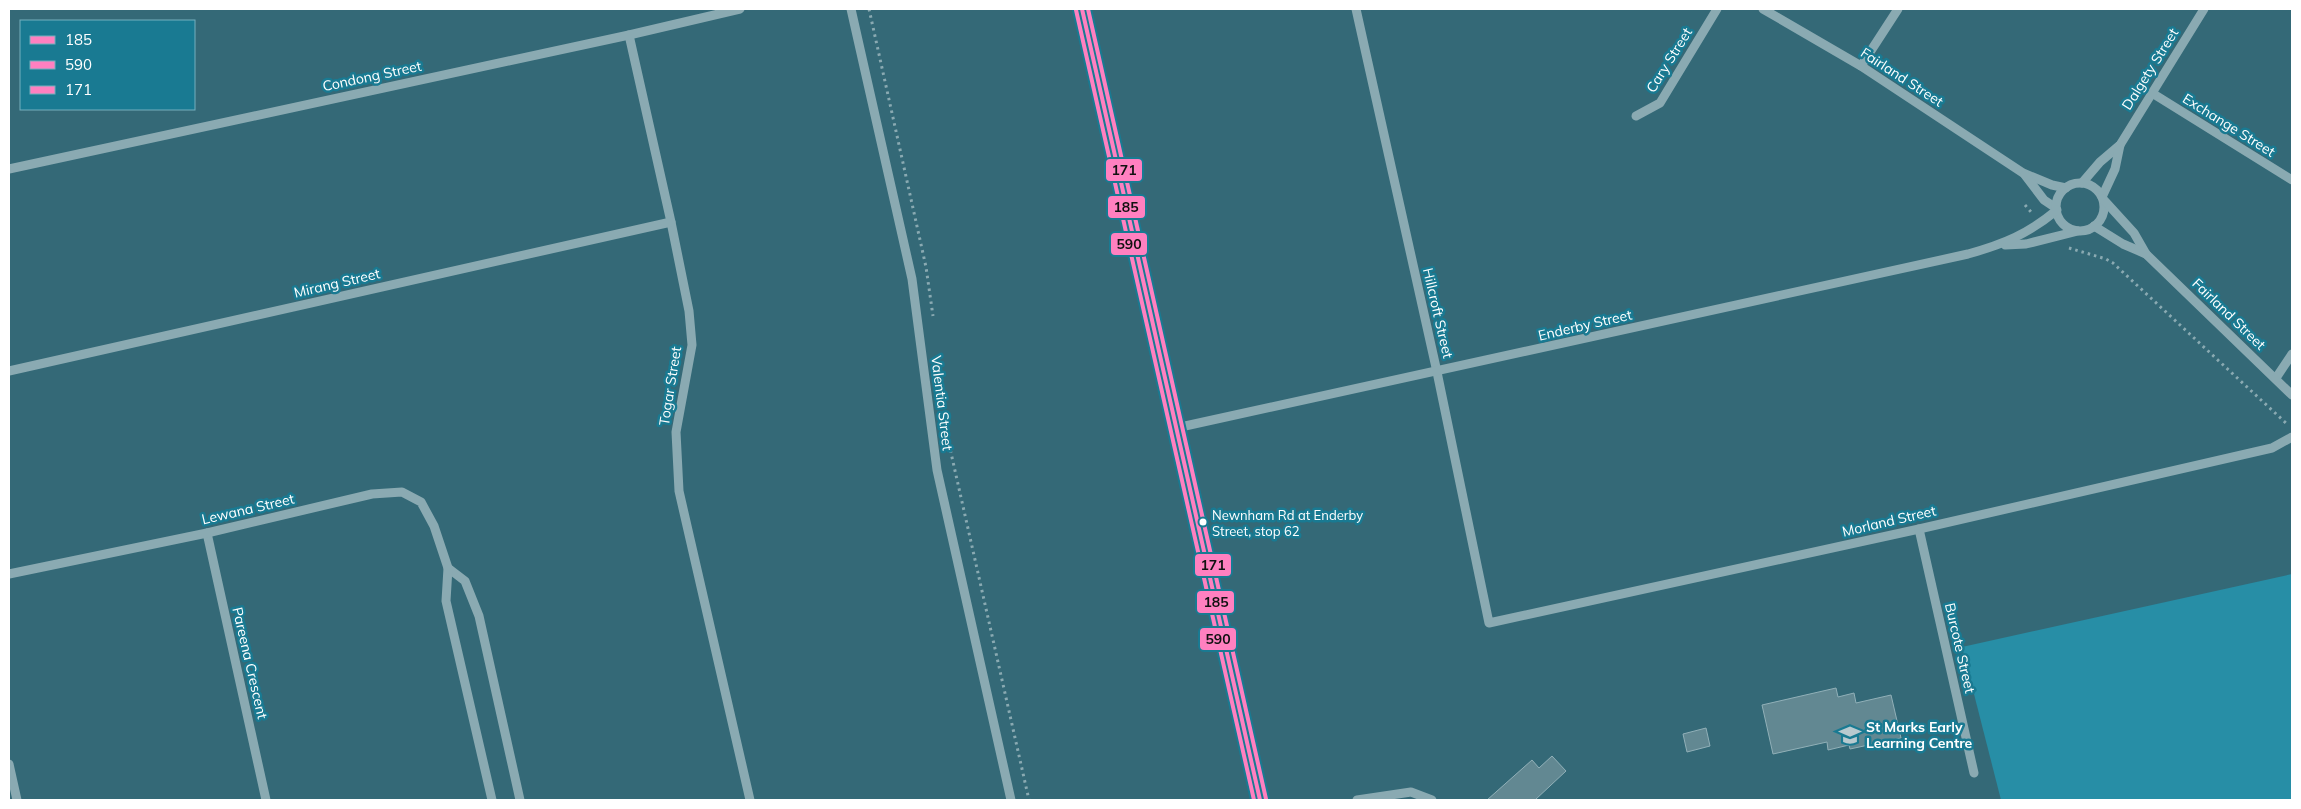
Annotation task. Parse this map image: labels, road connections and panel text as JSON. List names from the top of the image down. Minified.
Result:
{"streets":{"street":["Cary Street","Dalgety Street","Condong Street","Fairland Street","Exchange Street","Mirang Street","Hillcroft Street","Enderby Street","Togar Street","Valentia Street","Lewana Street","Morland Street","Burcote Street","Pareena Crescent"]},"crossings":[["Dalgety Street","Fairland Street"],["Dalgety Street","Exchange Street"],["Dalgety Street","Enderby Street"],["Condong Street","Togar Street"],["Fairland Street","Enderby Street"],["Mirang Street","Togar Street"],["Hillcroft Street","Enderby Street"],["Hillcroft Street","Morland Street"],["Lewana Street","Pareena Crescent"],["Morland Street","Burcote Street"]],"places":{"other":["Newnham Rd at Enderby Street, stop 62"],"school or university":["St Marks Early Learning Centre"]},"lines":["transit line 185","transit line 171","transit line 590"],"legend":["185","590","171"]}
